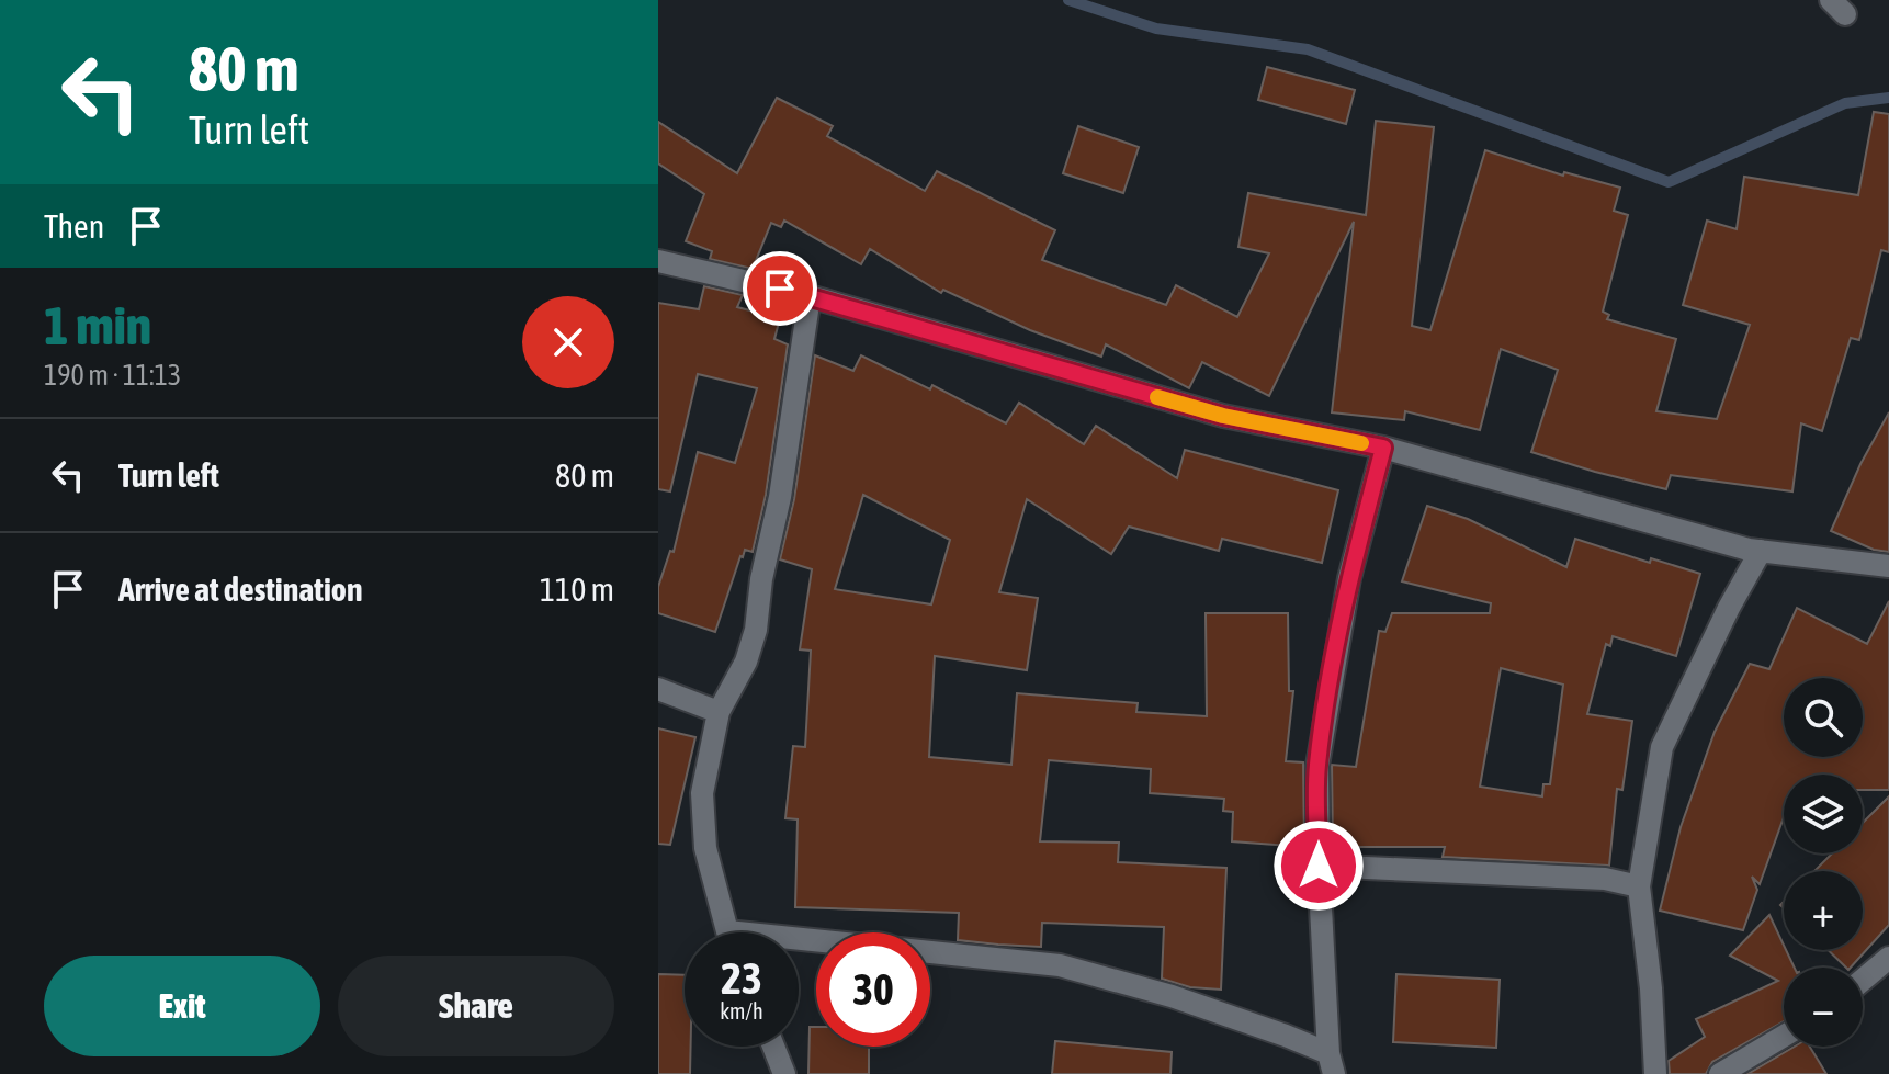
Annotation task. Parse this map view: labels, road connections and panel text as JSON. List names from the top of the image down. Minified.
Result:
{"page":{"turn":["80 m","Turn left"],"then":"Then","heading":["1 min","190 m · 11:13"],"list":[{"name":"Turn left","value":"80 m"},{"name":"Arrive at destination","value":"110 m"}],"map_buttons":["+","−"],"speed":"23 km/h","limit":"30","buttons":["Exit","Share"]}}
